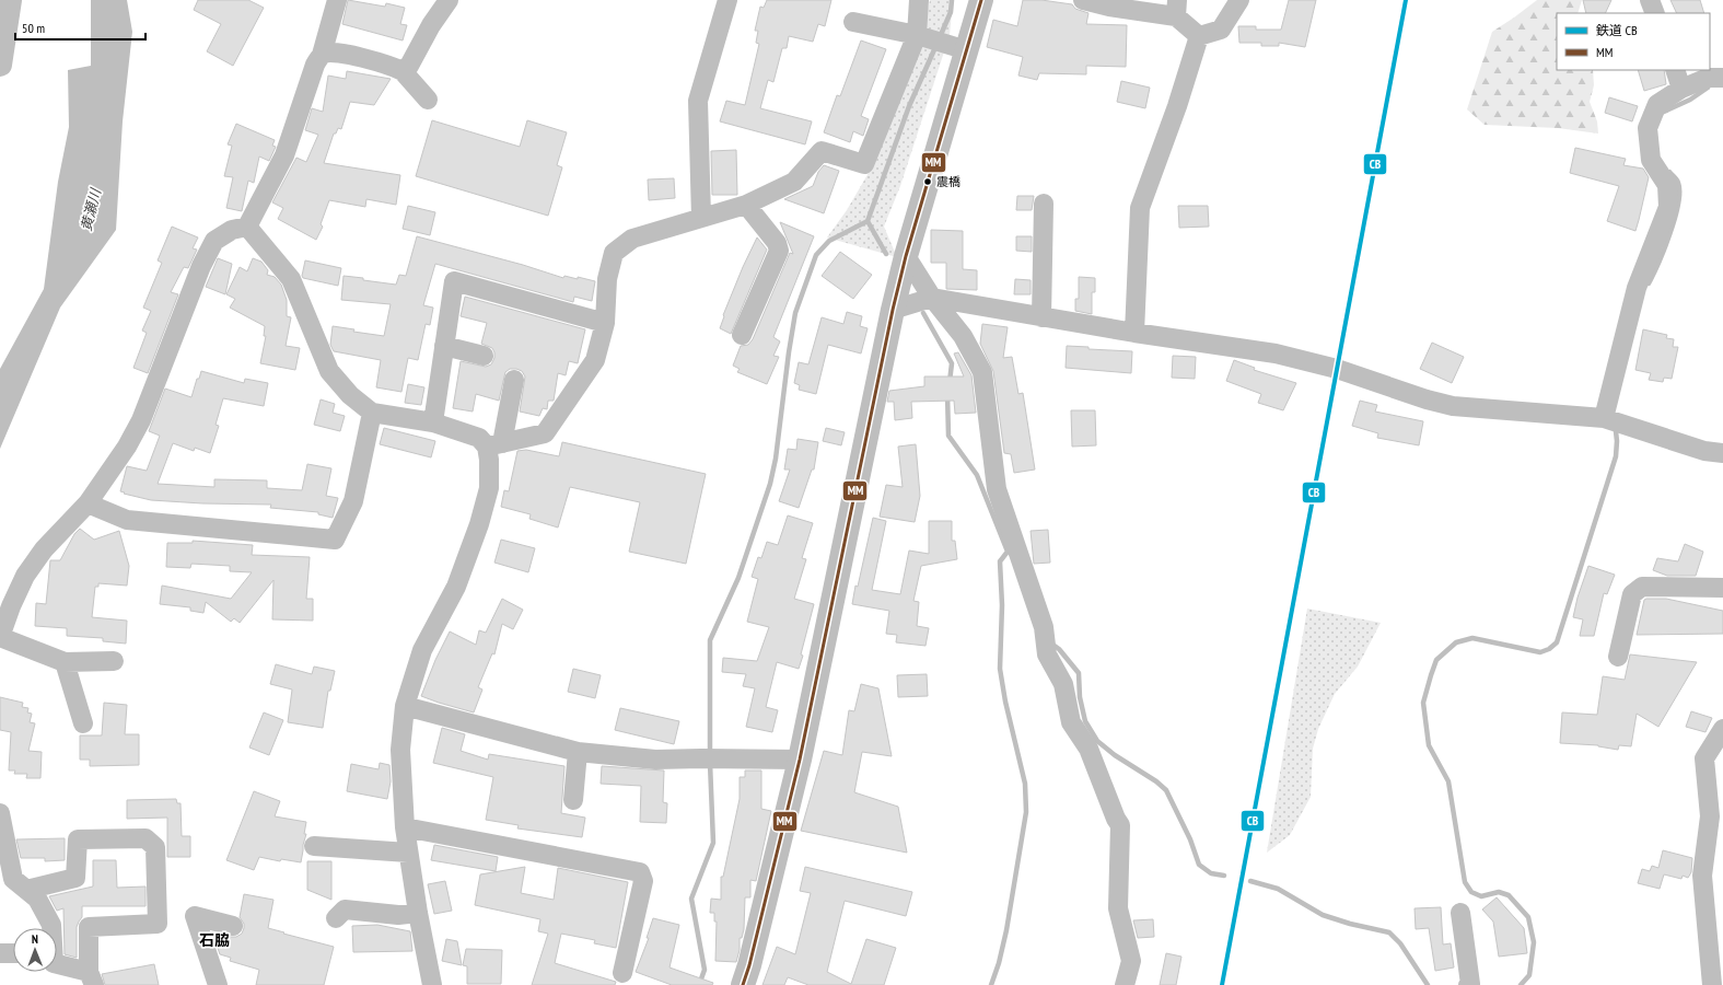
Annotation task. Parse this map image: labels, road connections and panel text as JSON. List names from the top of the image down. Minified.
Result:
{"districts":["石脇"],"water":["黄瀬川"],"places":["震橋"],"lines":["rail line CB","transit line MM"],"legend":["鉄道 CB","MM"],"scale_bar":"50 m","north":"top"}
